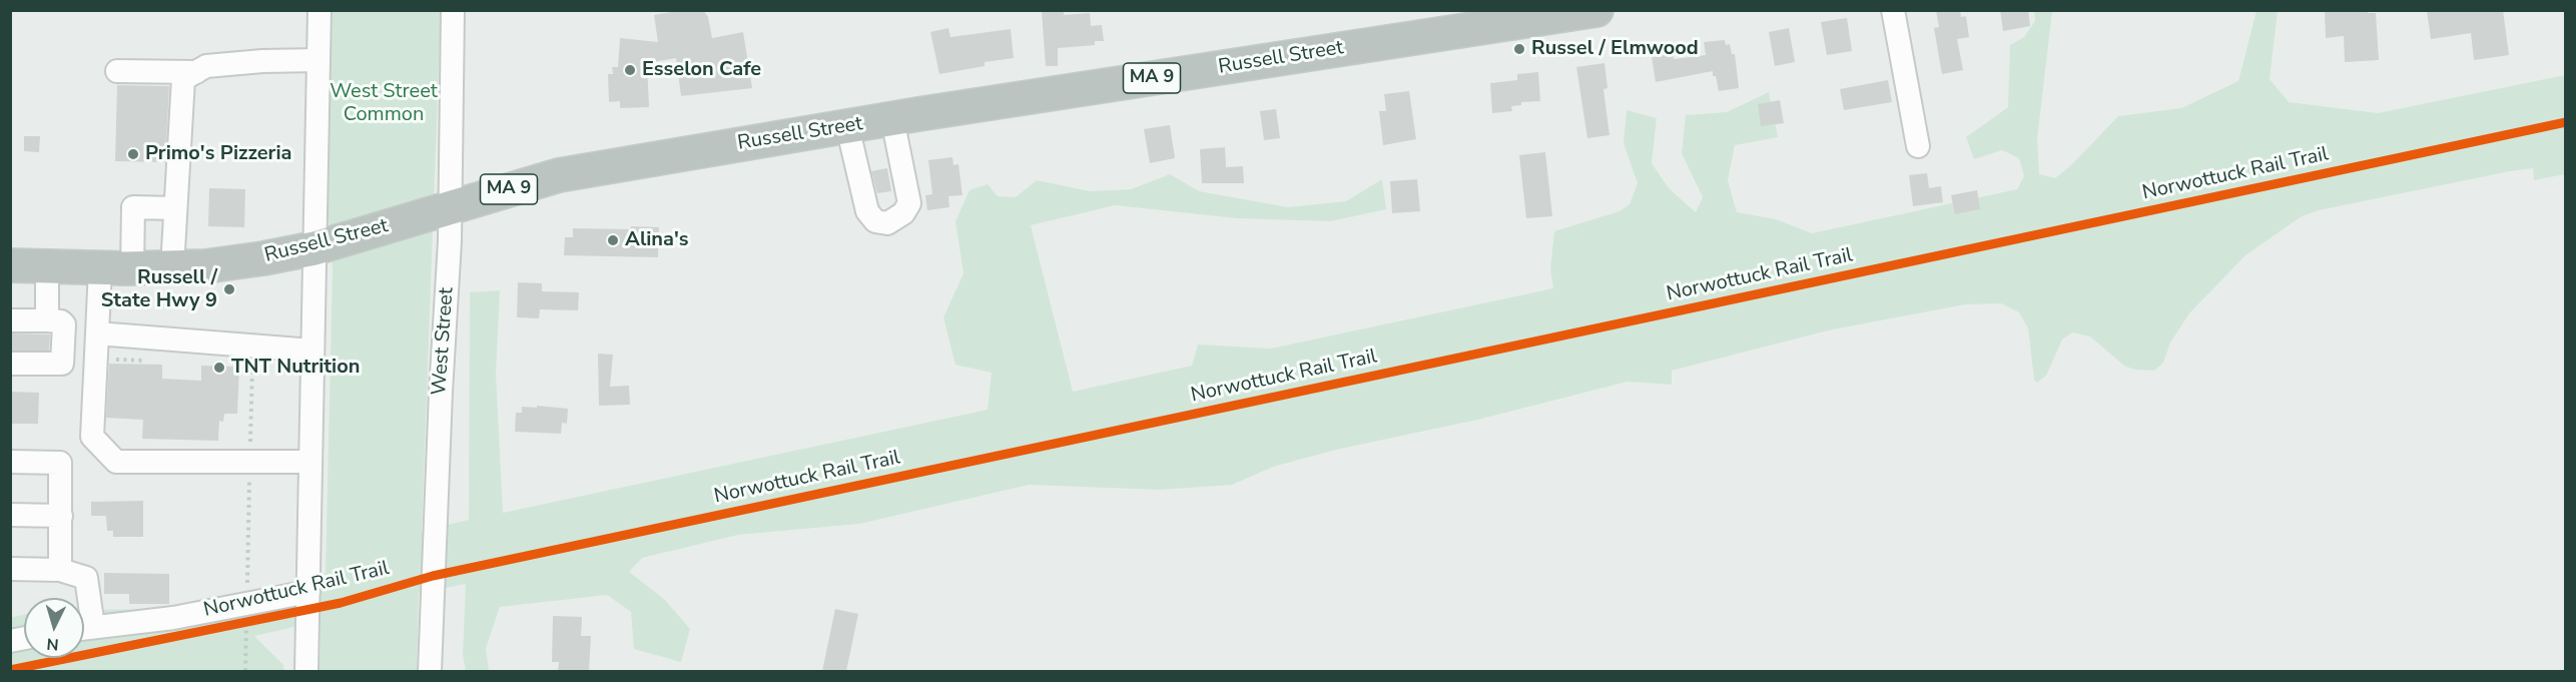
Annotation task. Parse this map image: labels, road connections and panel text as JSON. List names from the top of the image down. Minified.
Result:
{"streets":{"highway":["Russell Street","MA 9"],"street":["West Street"],"cycle path":["Norwottuck Rail Trail"]},"crossings":[["Russell Street","West Street"]],"parks":["West Street Common"],"places":["Russel / Elmwood","Esselon Cafe","Primo's Pizzeria","Alina's","Russell / State Hwy 9","TNT Nutrition"],"north":"bottom"}
